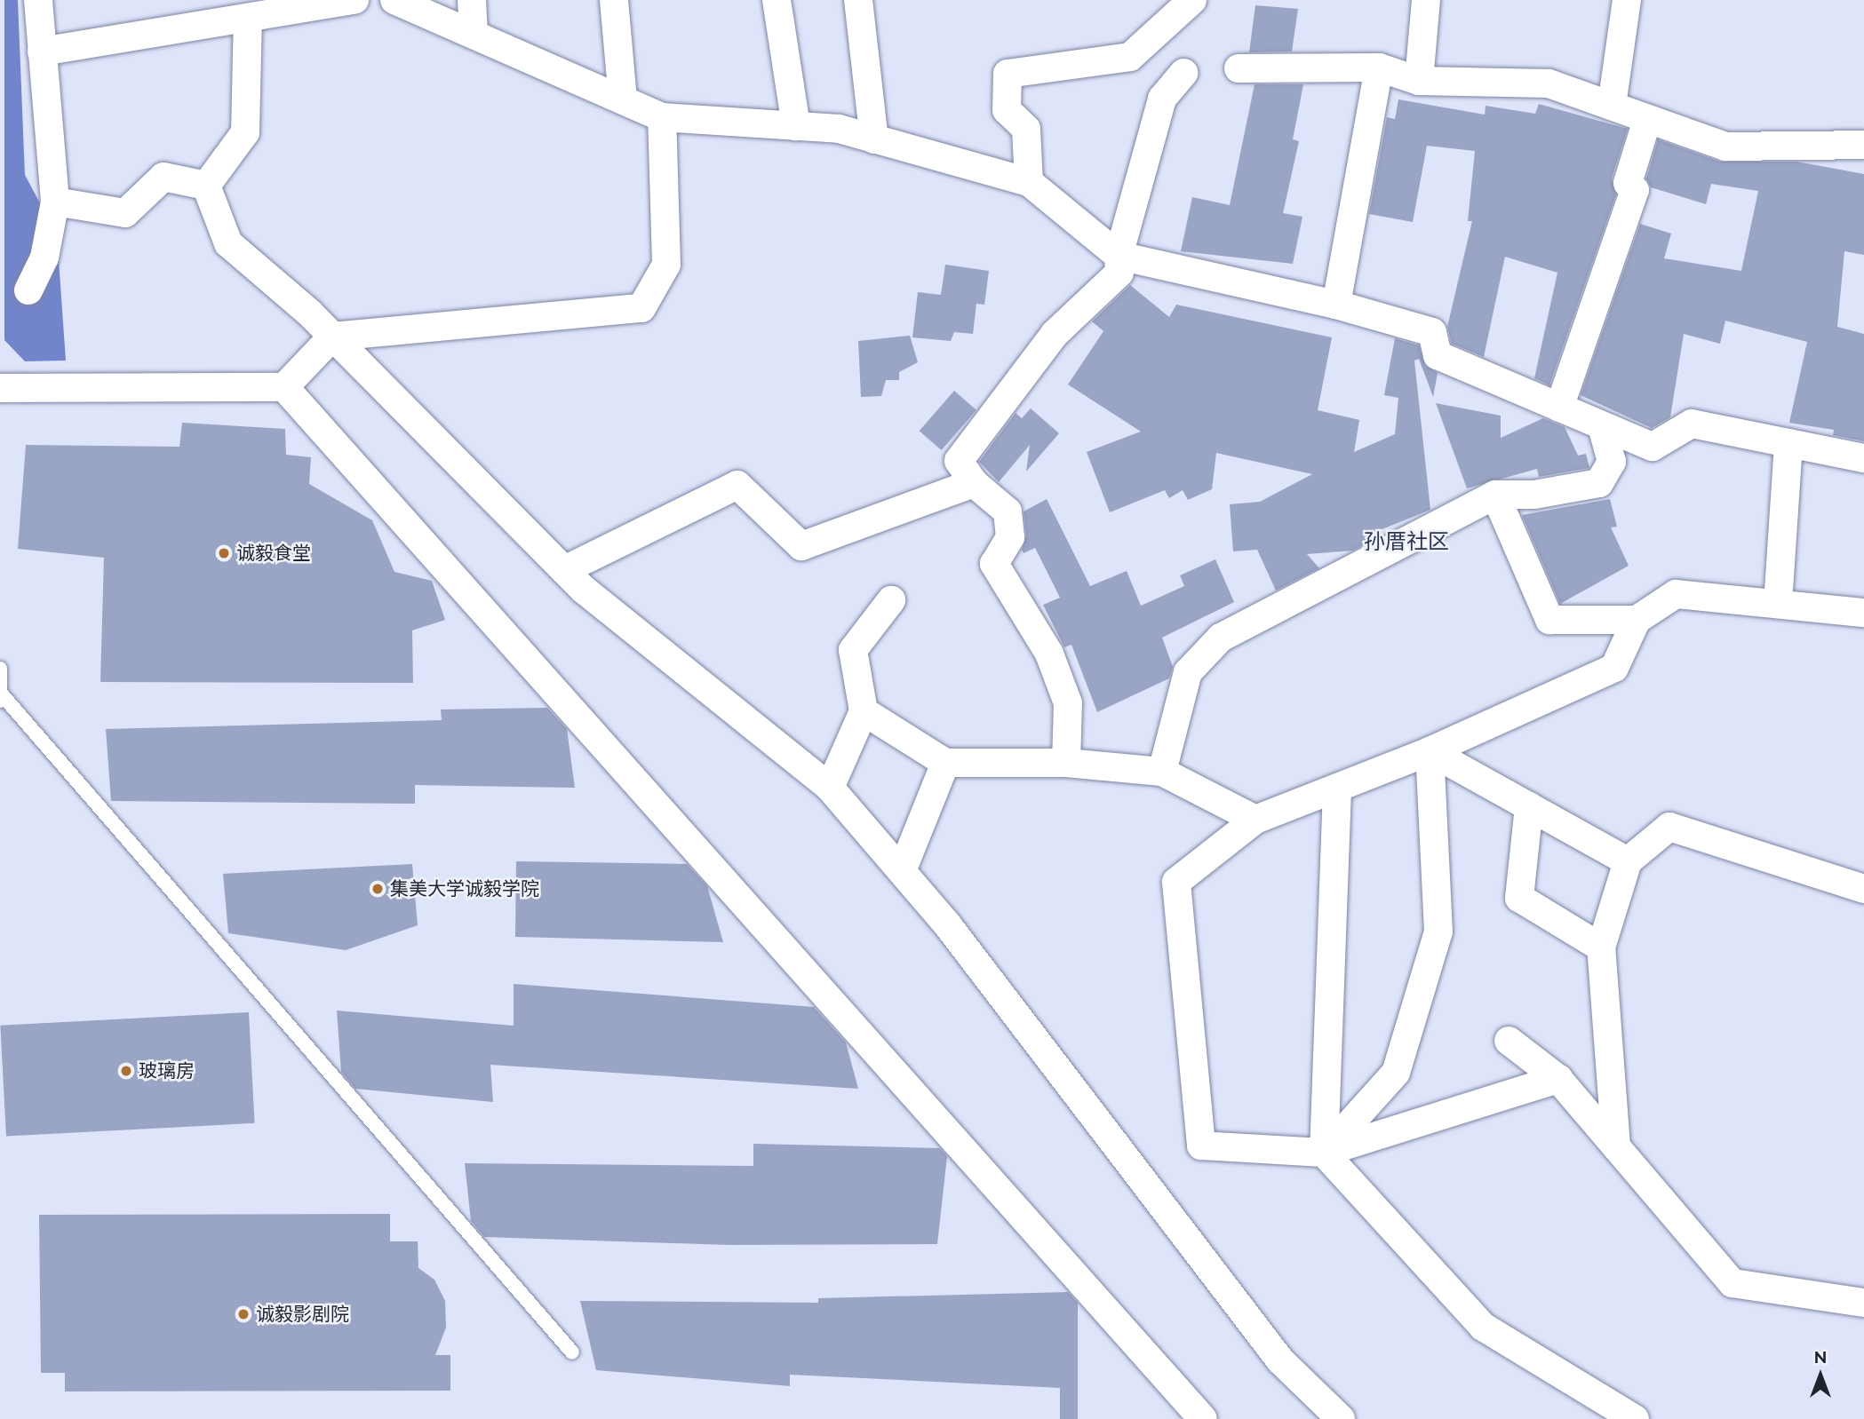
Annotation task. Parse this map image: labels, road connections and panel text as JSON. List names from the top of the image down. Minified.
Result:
{"districts":["孙厝社区"],"places":["诚毅食堂","集美大学诚毅学院","玻璃房","诚毅影剧院"],"north":"top"}
